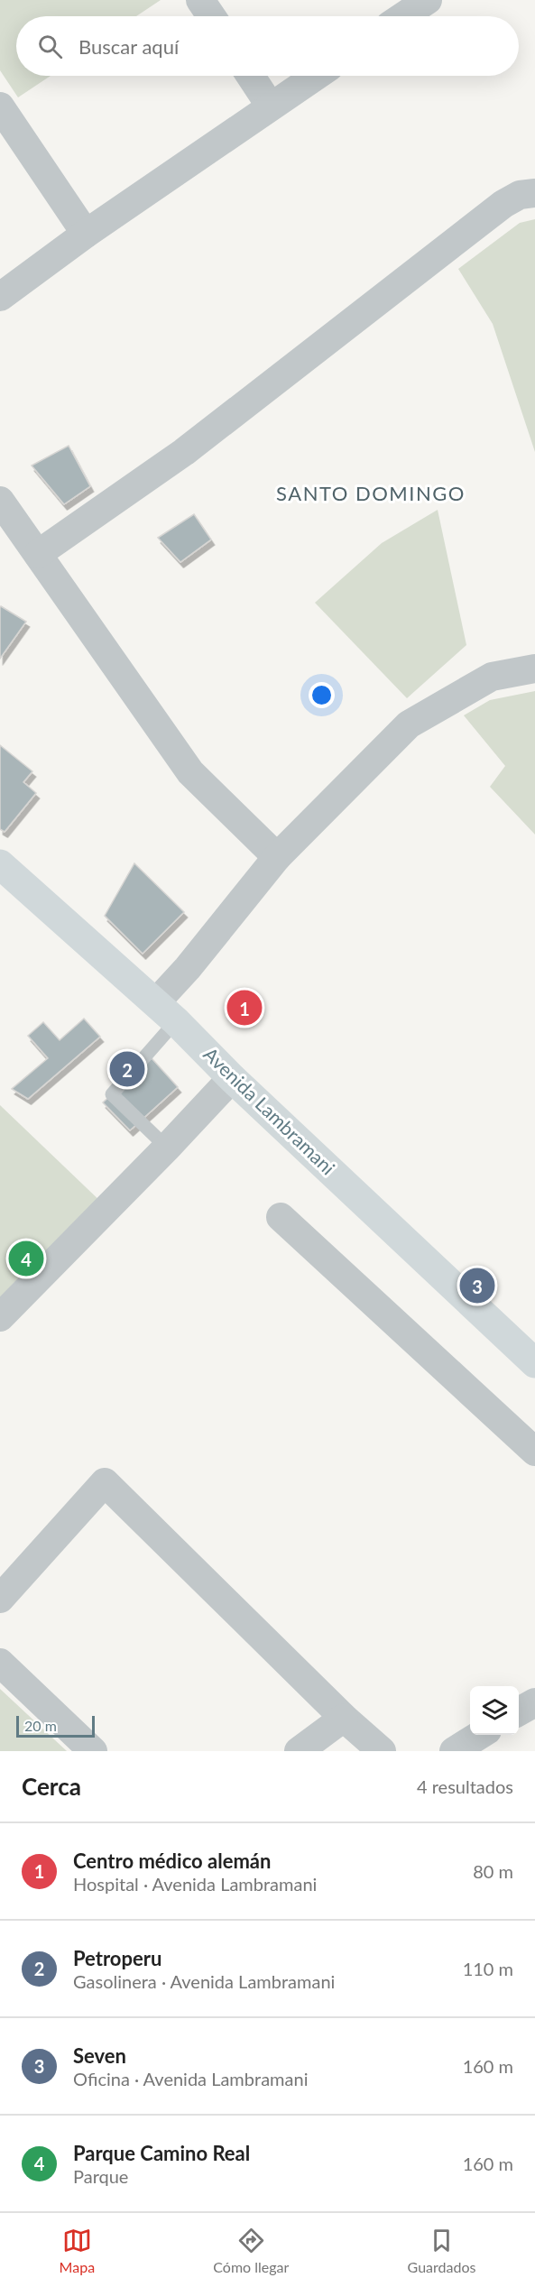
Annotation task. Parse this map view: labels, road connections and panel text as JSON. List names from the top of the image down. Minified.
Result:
{"streets":{"main road":["Avenida Lambramani"]},"districts":["SANTO DOMINGO"],"scale_bar":"20 m","page":{"search":"Buscar aquí","pins":["1","2","4","3"],"scale":"20 m","heading":["Cerca","4 resultados"],"list":[{"mark":"1","name":"Centro médico alemán","note":"Hospital · Avenida Lambramani","value":"80 m"},{"mark":"2","name":"Petroperu","note":"Gasolinera · Avenida Lambramani","value":"110 m"},{"mark":"3","name":"Seven","note":"Oficina · Avenida Lambramani","value":"160 m"},{"mark":"4","name":"Parque Camino Real","note":"Parque","value":"160 m"}],"nav":["Mapa","Cómo llegar","Guardados"]}}
